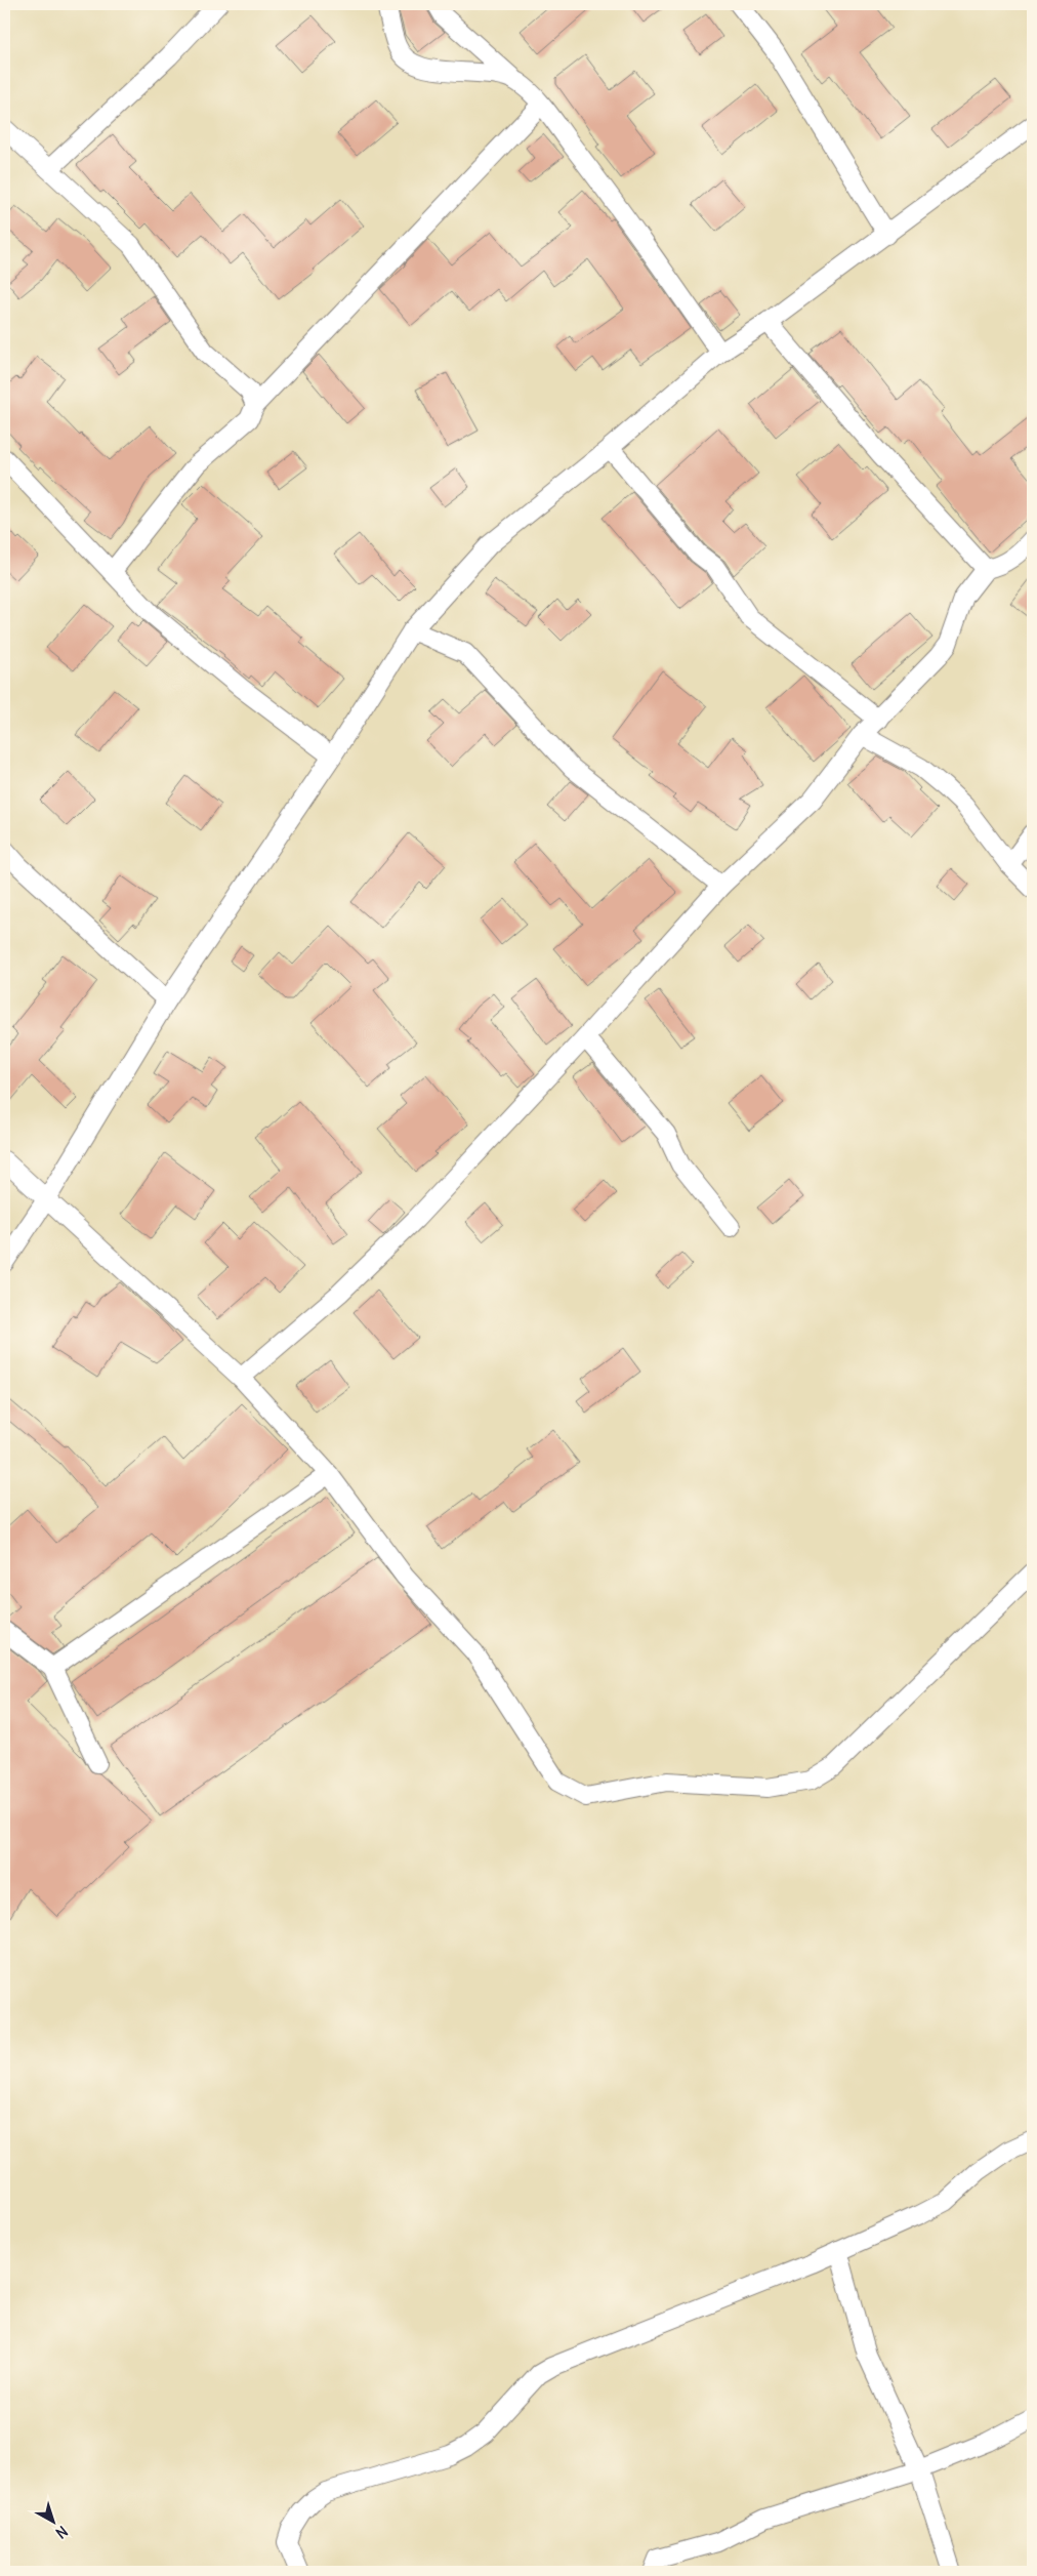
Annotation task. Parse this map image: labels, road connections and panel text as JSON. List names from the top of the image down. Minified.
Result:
{"north":"bottom right"}
